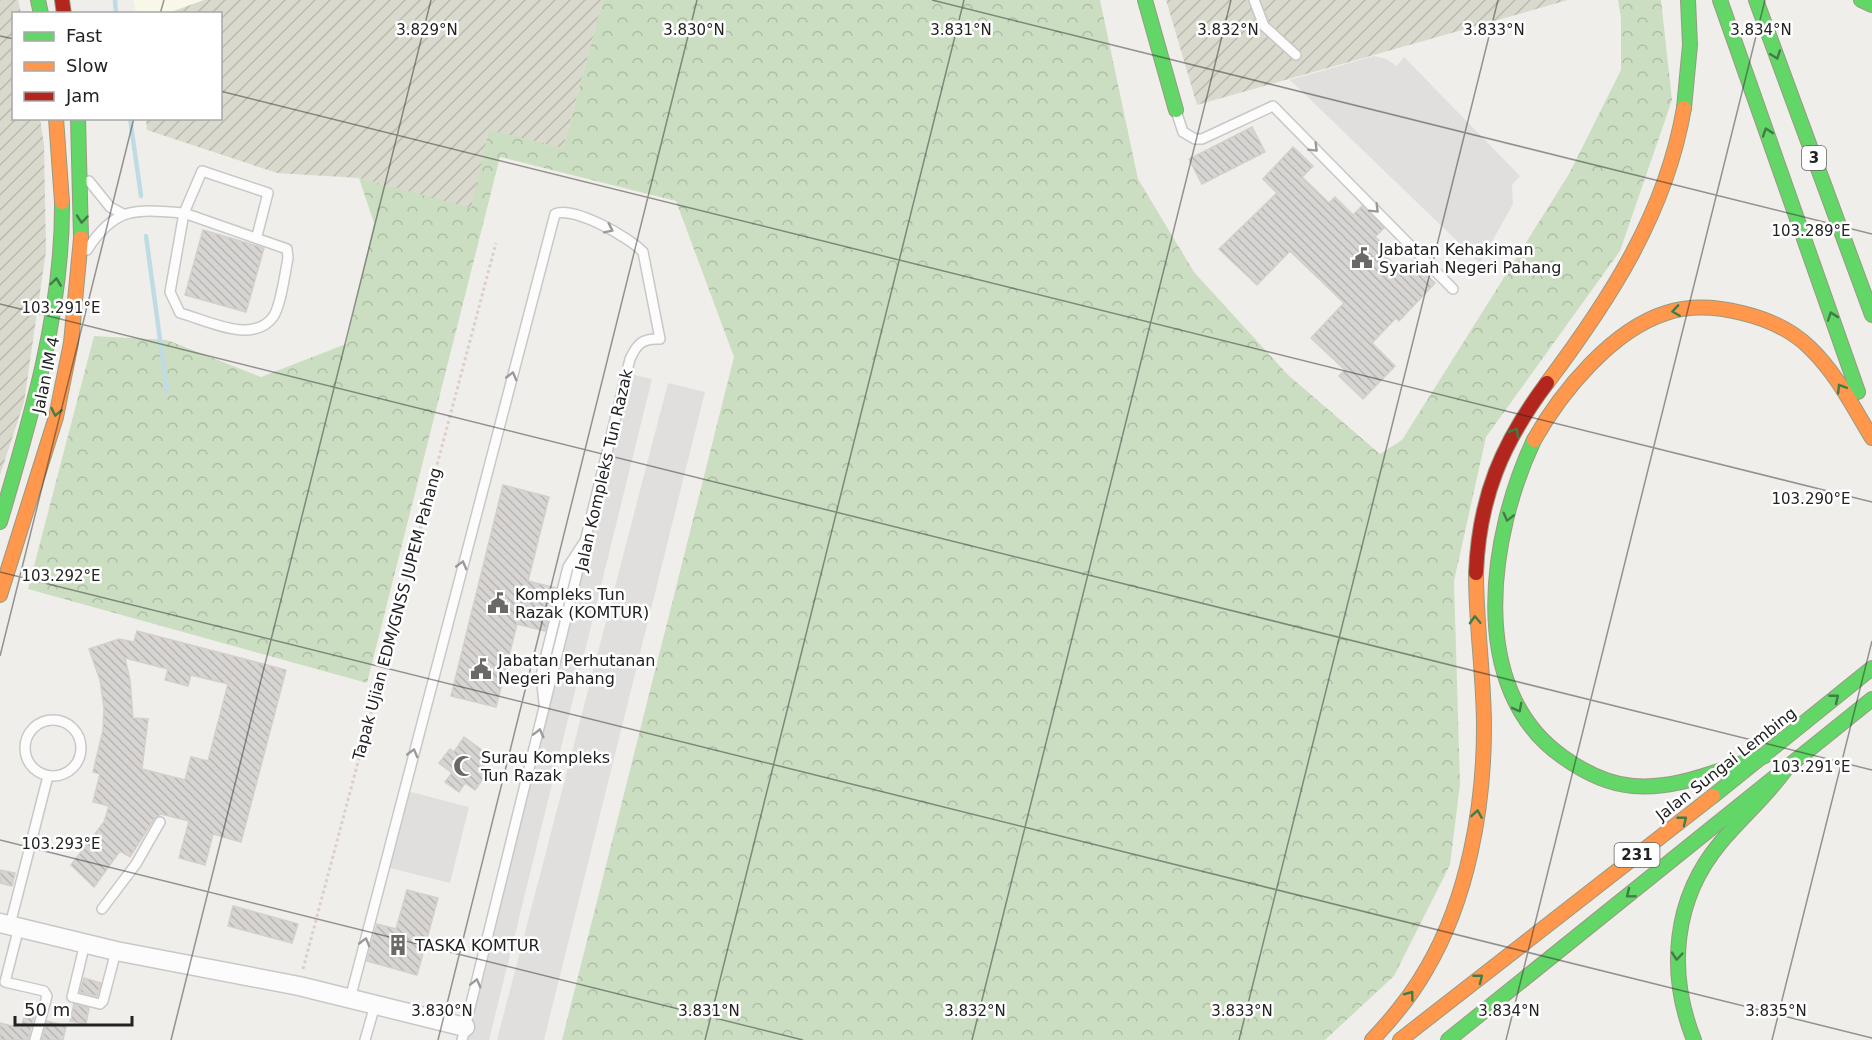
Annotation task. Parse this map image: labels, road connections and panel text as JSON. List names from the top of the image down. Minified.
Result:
{"streets":{"main road":["3","Jalan IM 4","Jalan Sungai Lembing","231"],"lane":["Jalan Kompleks Tun Razak"],"path":["Tapak Ujian EDM/GNSS JUPEM Pahang"]},"places":{"public building":["Jabatan Kehakiman Syariah Negeri Pahang","Kompleks Tun Razak (KOMTUR)","Jabatan Perhutanan Negeri Pahang"],"mosque":["Surau Kompleks Tun Razak"],"building":["TASKA KOMTUR"]},"legend":["Fast","Slow","Jam"],"scale_bar":"50 m","coordinates":["3.829°N","3.830°N","3.831°N","3.832°N","3.833°N","3.834°N","103.289°E","103.291°E","103.290°E","103.292°E","103.293°E","3.835°N"]}
